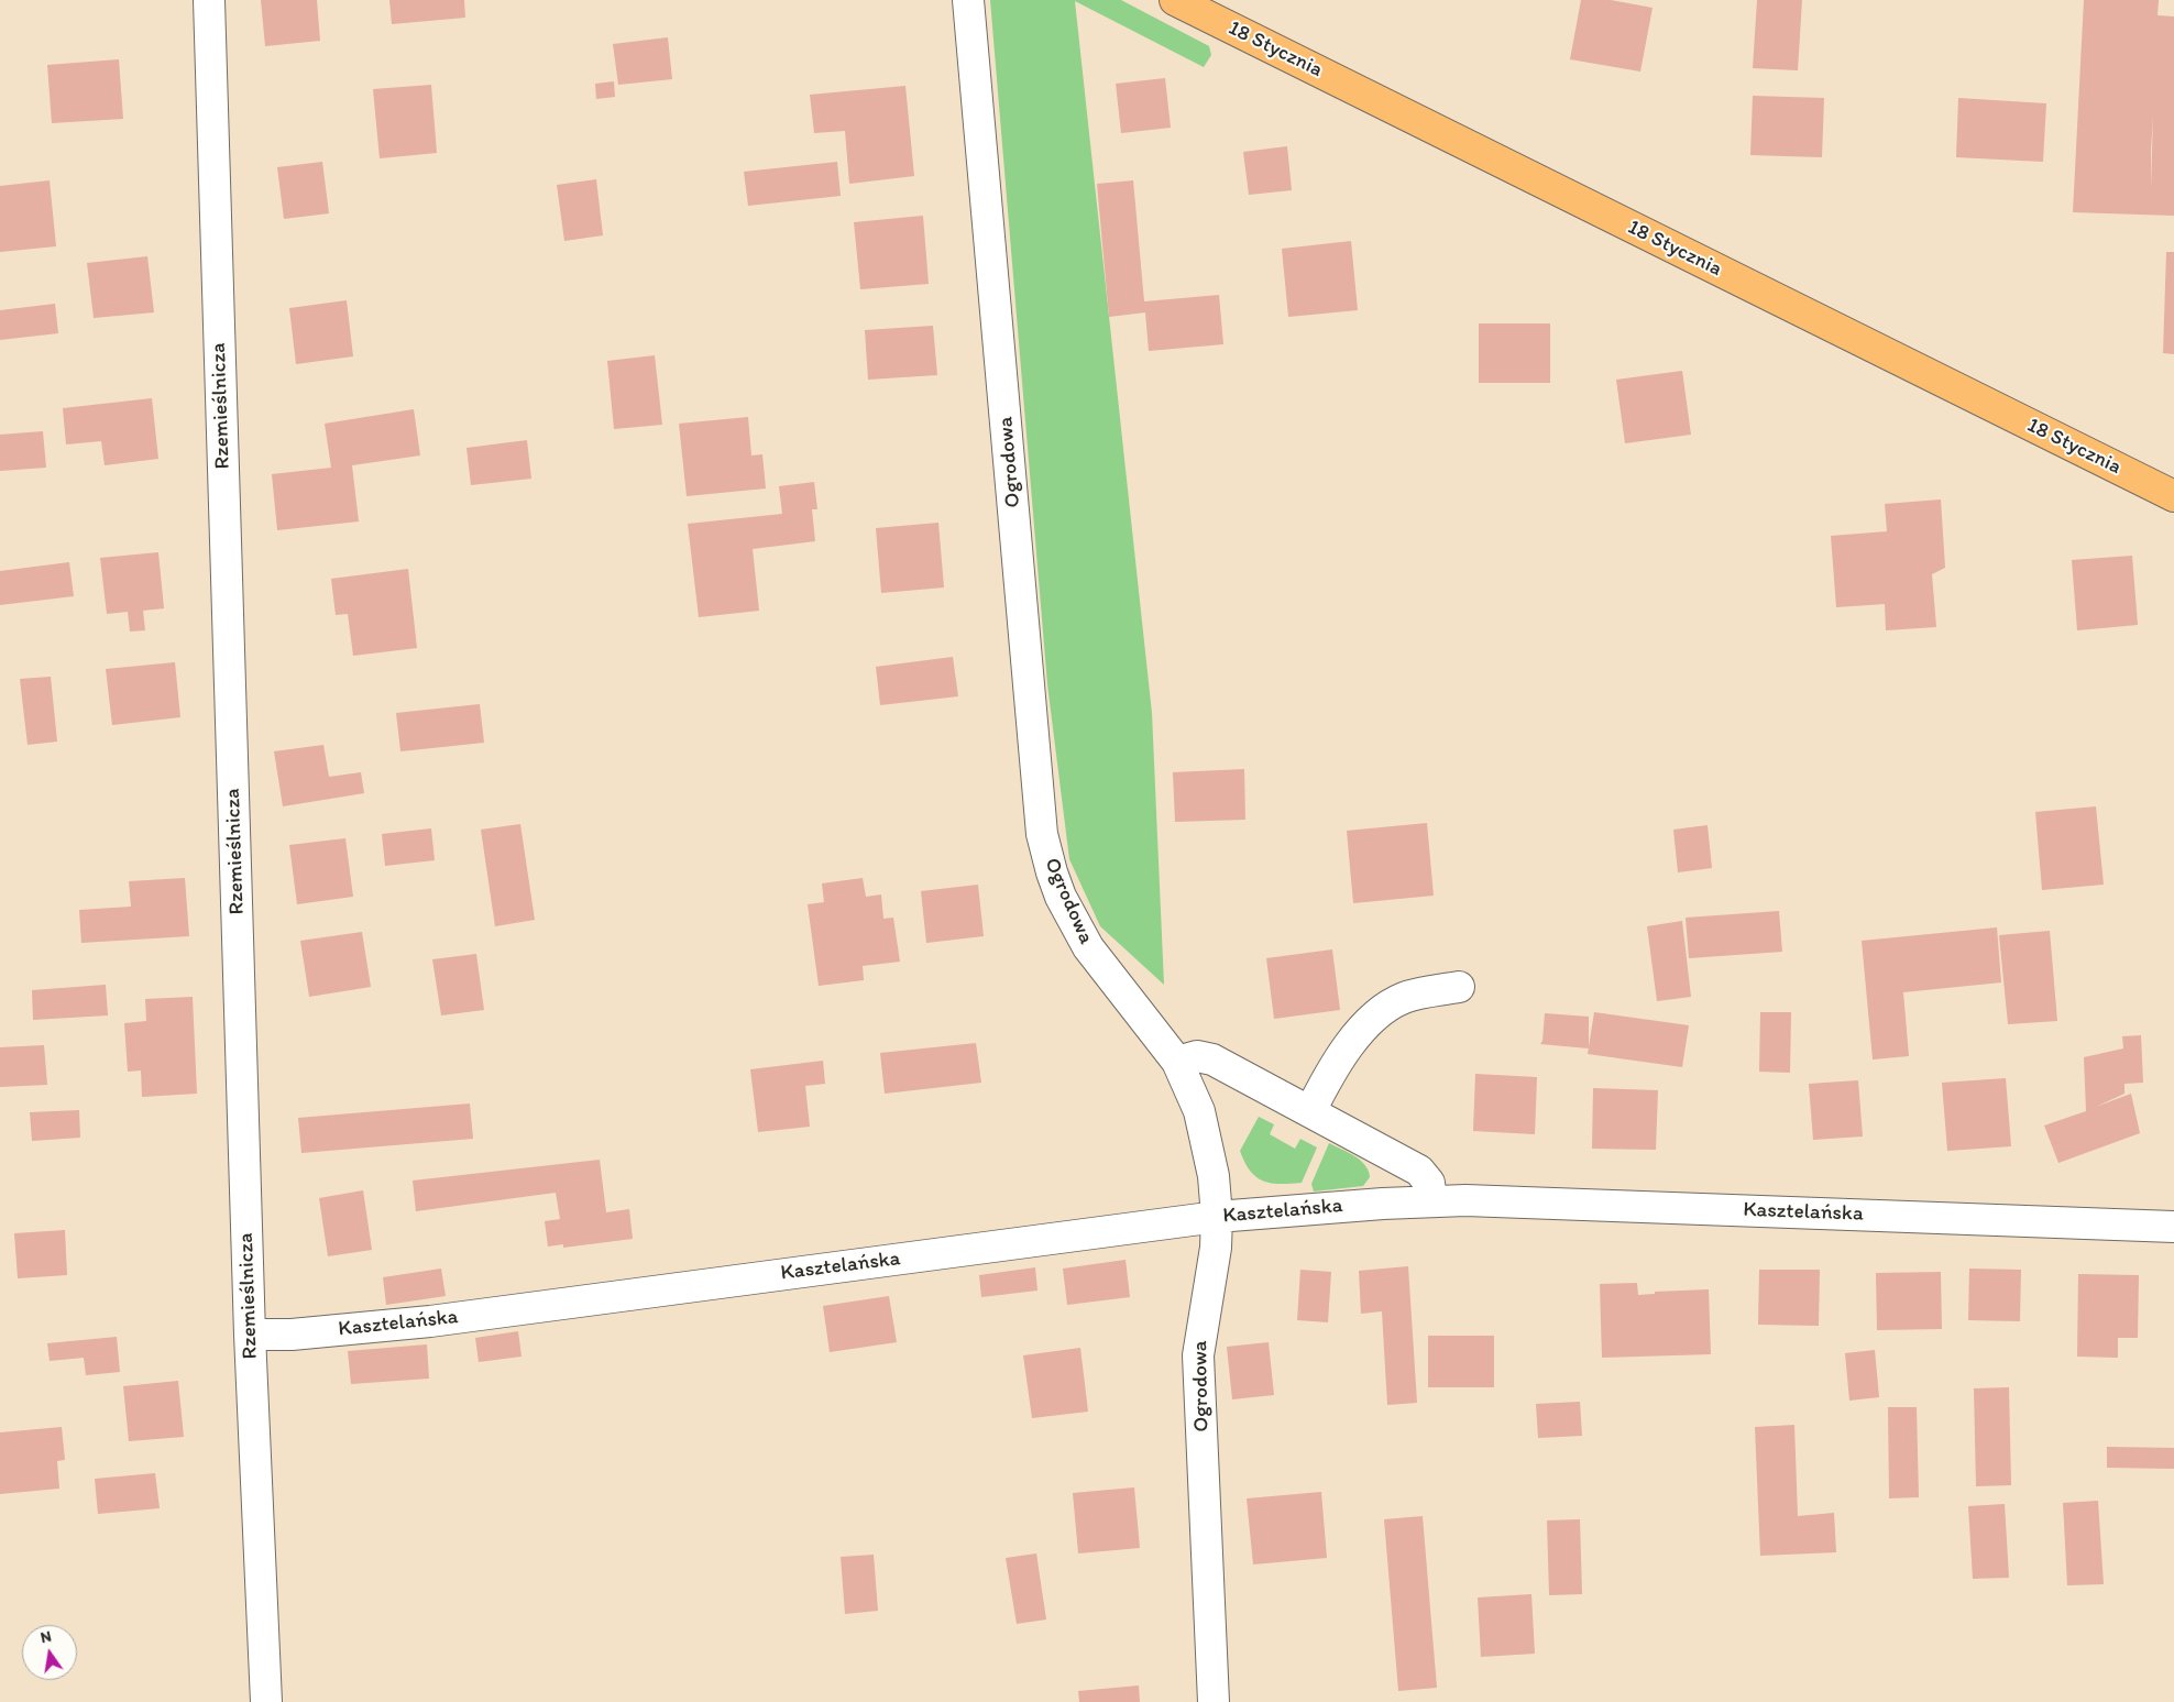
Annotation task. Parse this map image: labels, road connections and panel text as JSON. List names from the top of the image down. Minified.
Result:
{"streets":{"main road":["18 Stycznia"],"street":["Rzemieślnicza","Ogrodowa","Kasztelańska"]},"crossings":[["Rzemieślnicza","Kasztelańska"],["Ogrodowa","Kasztelańska"]],"north":"top"}
